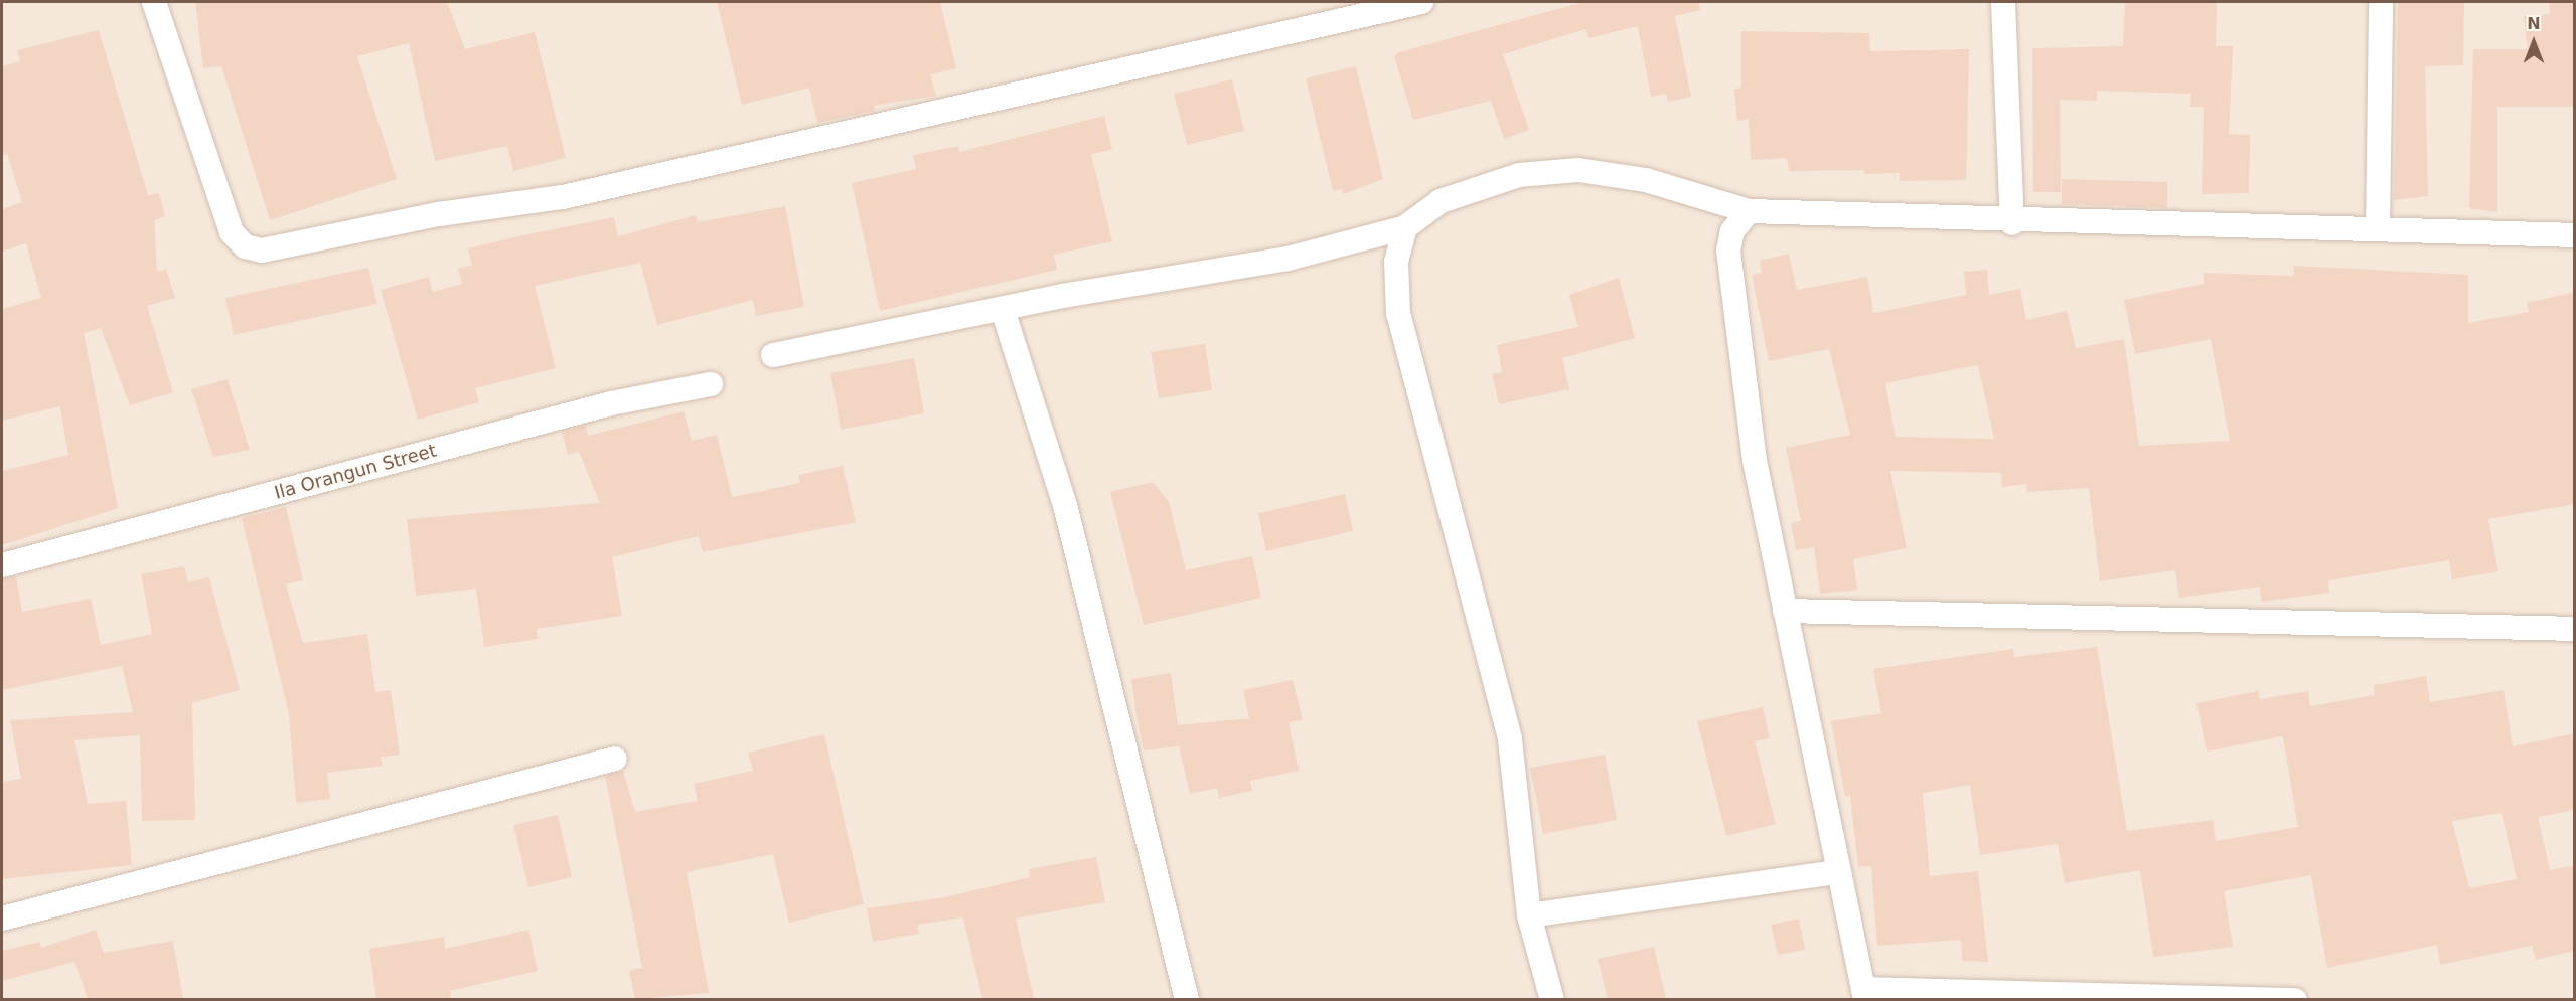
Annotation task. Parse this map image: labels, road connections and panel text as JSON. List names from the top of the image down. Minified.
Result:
{"streets":{"street":["Ila Orangun Street"]},"north":"top"}
